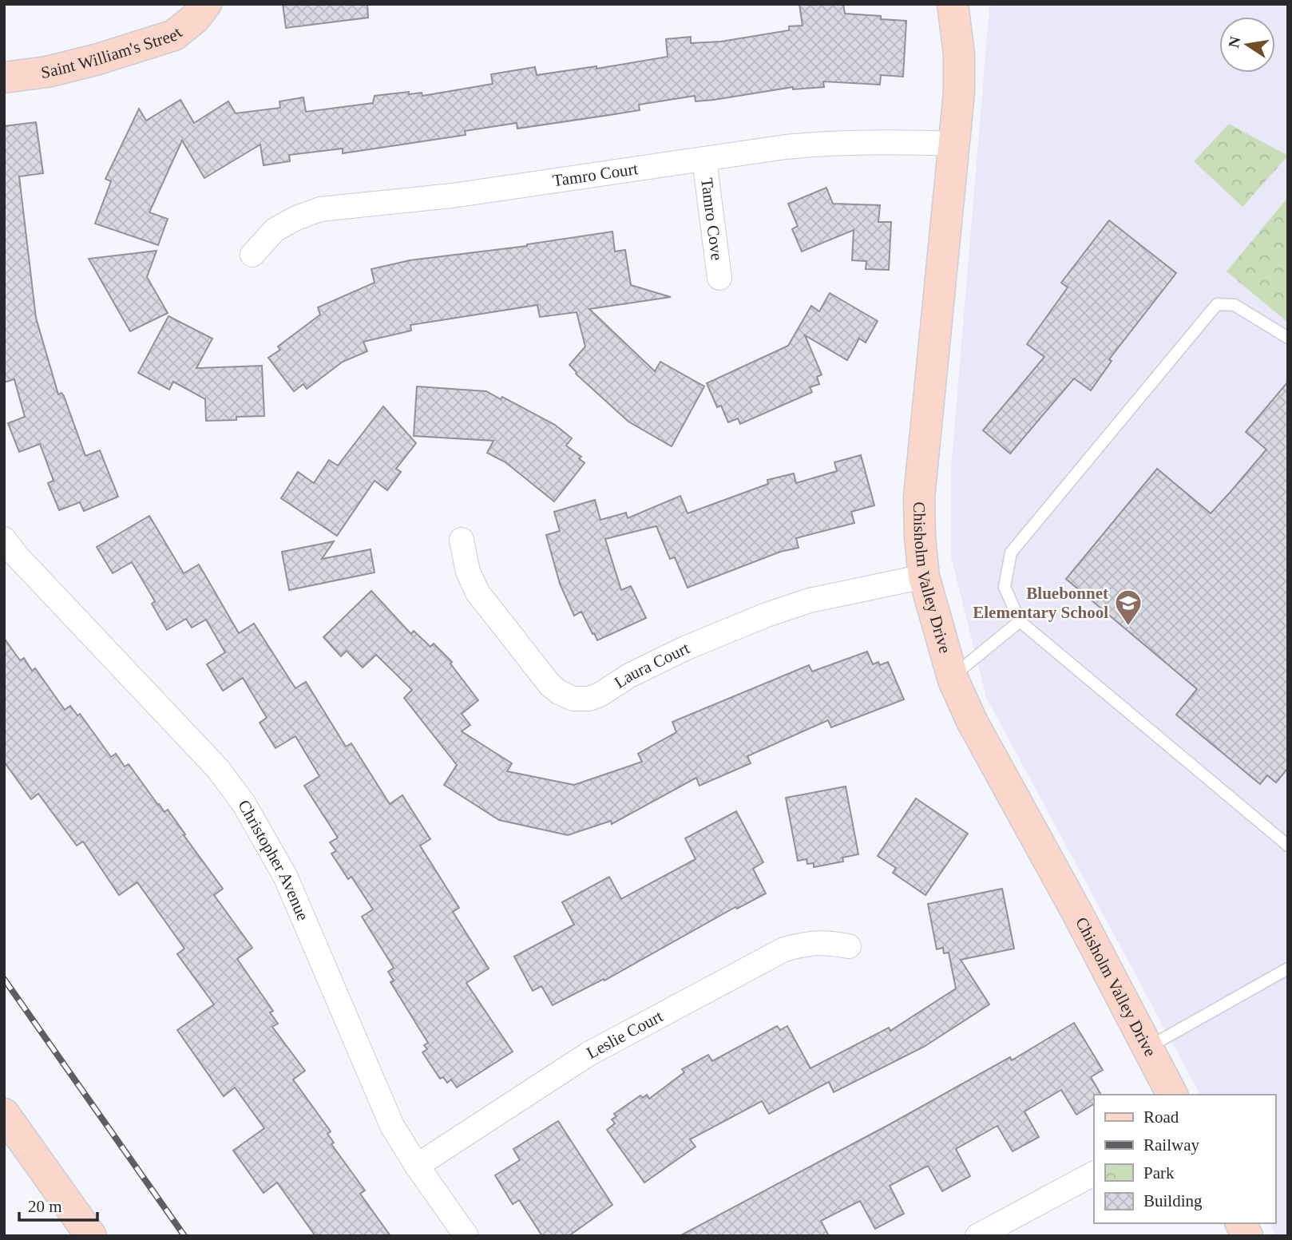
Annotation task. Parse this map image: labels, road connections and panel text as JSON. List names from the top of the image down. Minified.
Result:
{"streets":{"street":["Saint William's Street","Tamro Court","Tamro Cove","Chisholm Valley Drive","Laura Court","Christopher Avenue","Leslie Court"]},"crossings":[["Tamro Court","Tamro Cove"],["Tamro Court","Chisholm Valley Drive"],["Chisholm Valley Drive","Laura Court"],["Christopher Avenue","Leslie Court"]],"places":{"school or university":["Bluebonnet Elementary School"]},"legend":["Road","Railway","Park","Building"],"scale_bar":"20 m","north":"left"}
